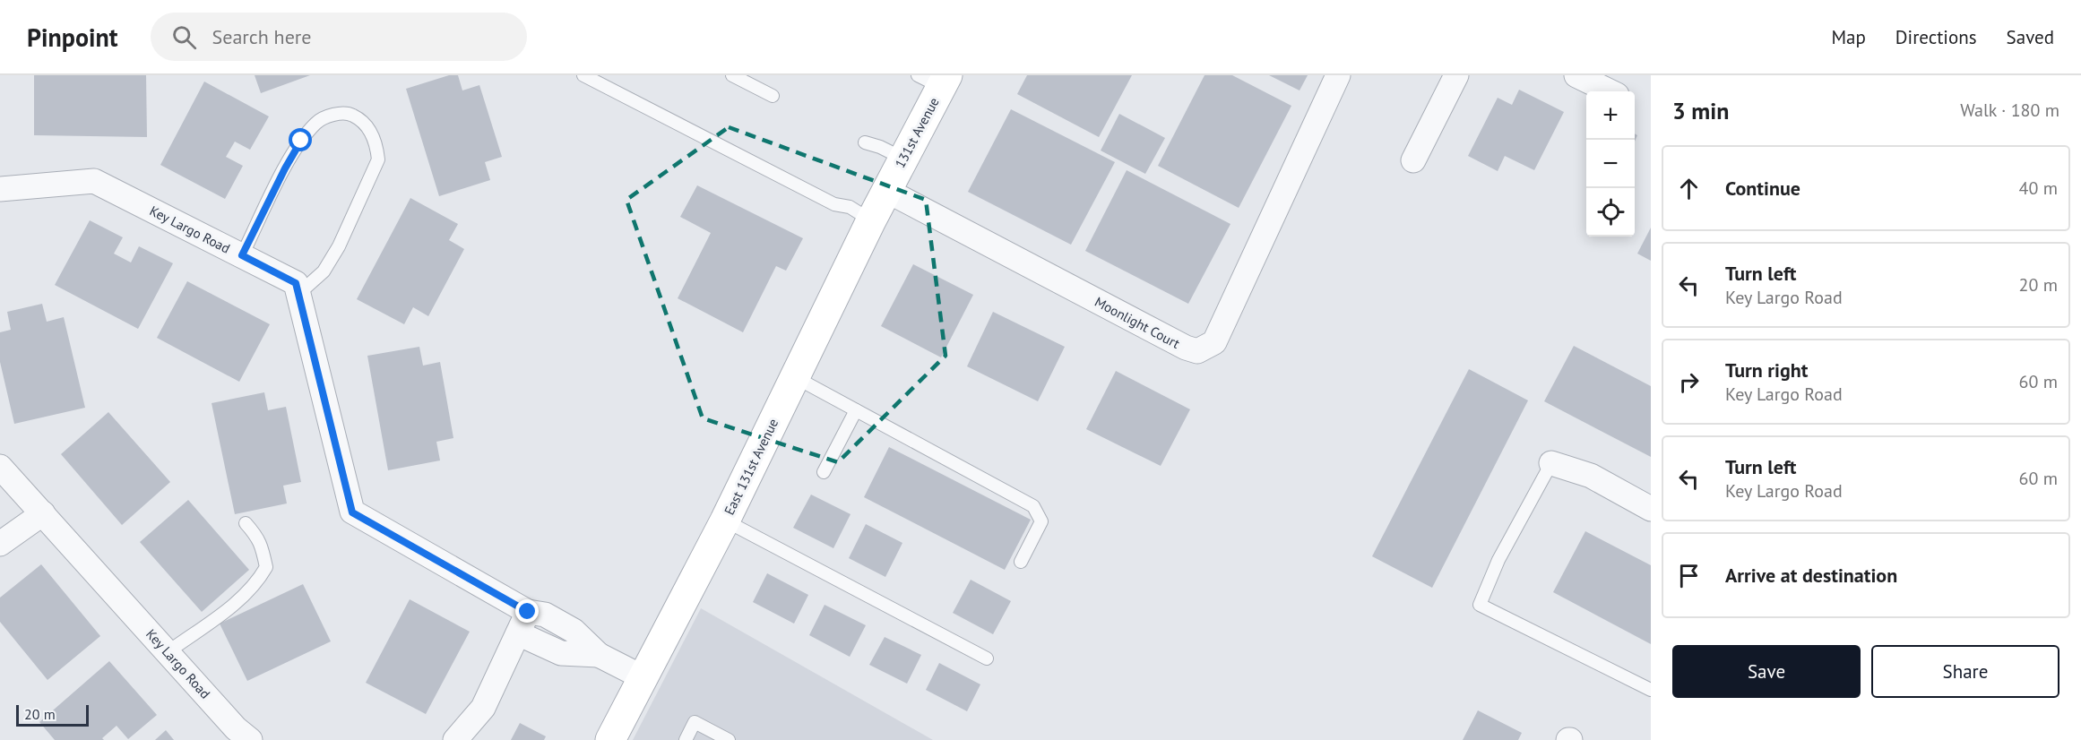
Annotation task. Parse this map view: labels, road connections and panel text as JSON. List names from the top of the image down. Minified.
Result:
{"streets":{"street":["131st Avenue","Key Largo Road","Moonlight Court","East 131st Avenue"]},"crossings":[["131st Avenue","Moonlight Court"],["131st Avenue","East 131st Avenue"],["Key Largo Road","East 131st Avenue"],["Moonlight Court","East 131st Avenue"]],"scale_bar":"20 m","page":{"header":"Pinpoint","search":"Search here","nav":["Map","Directions","Saved"],"heading":["3 min","Walk · 180 m"],"map_buttons":["+","−"],"list":[["Continue","40 m"],["Turn left","Key Largo Road","20 m"],["Turn right","Key Largo Road","60 m"],["Turn left","Key Largo Road","60 m"],"Arrive at destination"],"buttons":["Save","Share"],"scale":"20 m"}}
